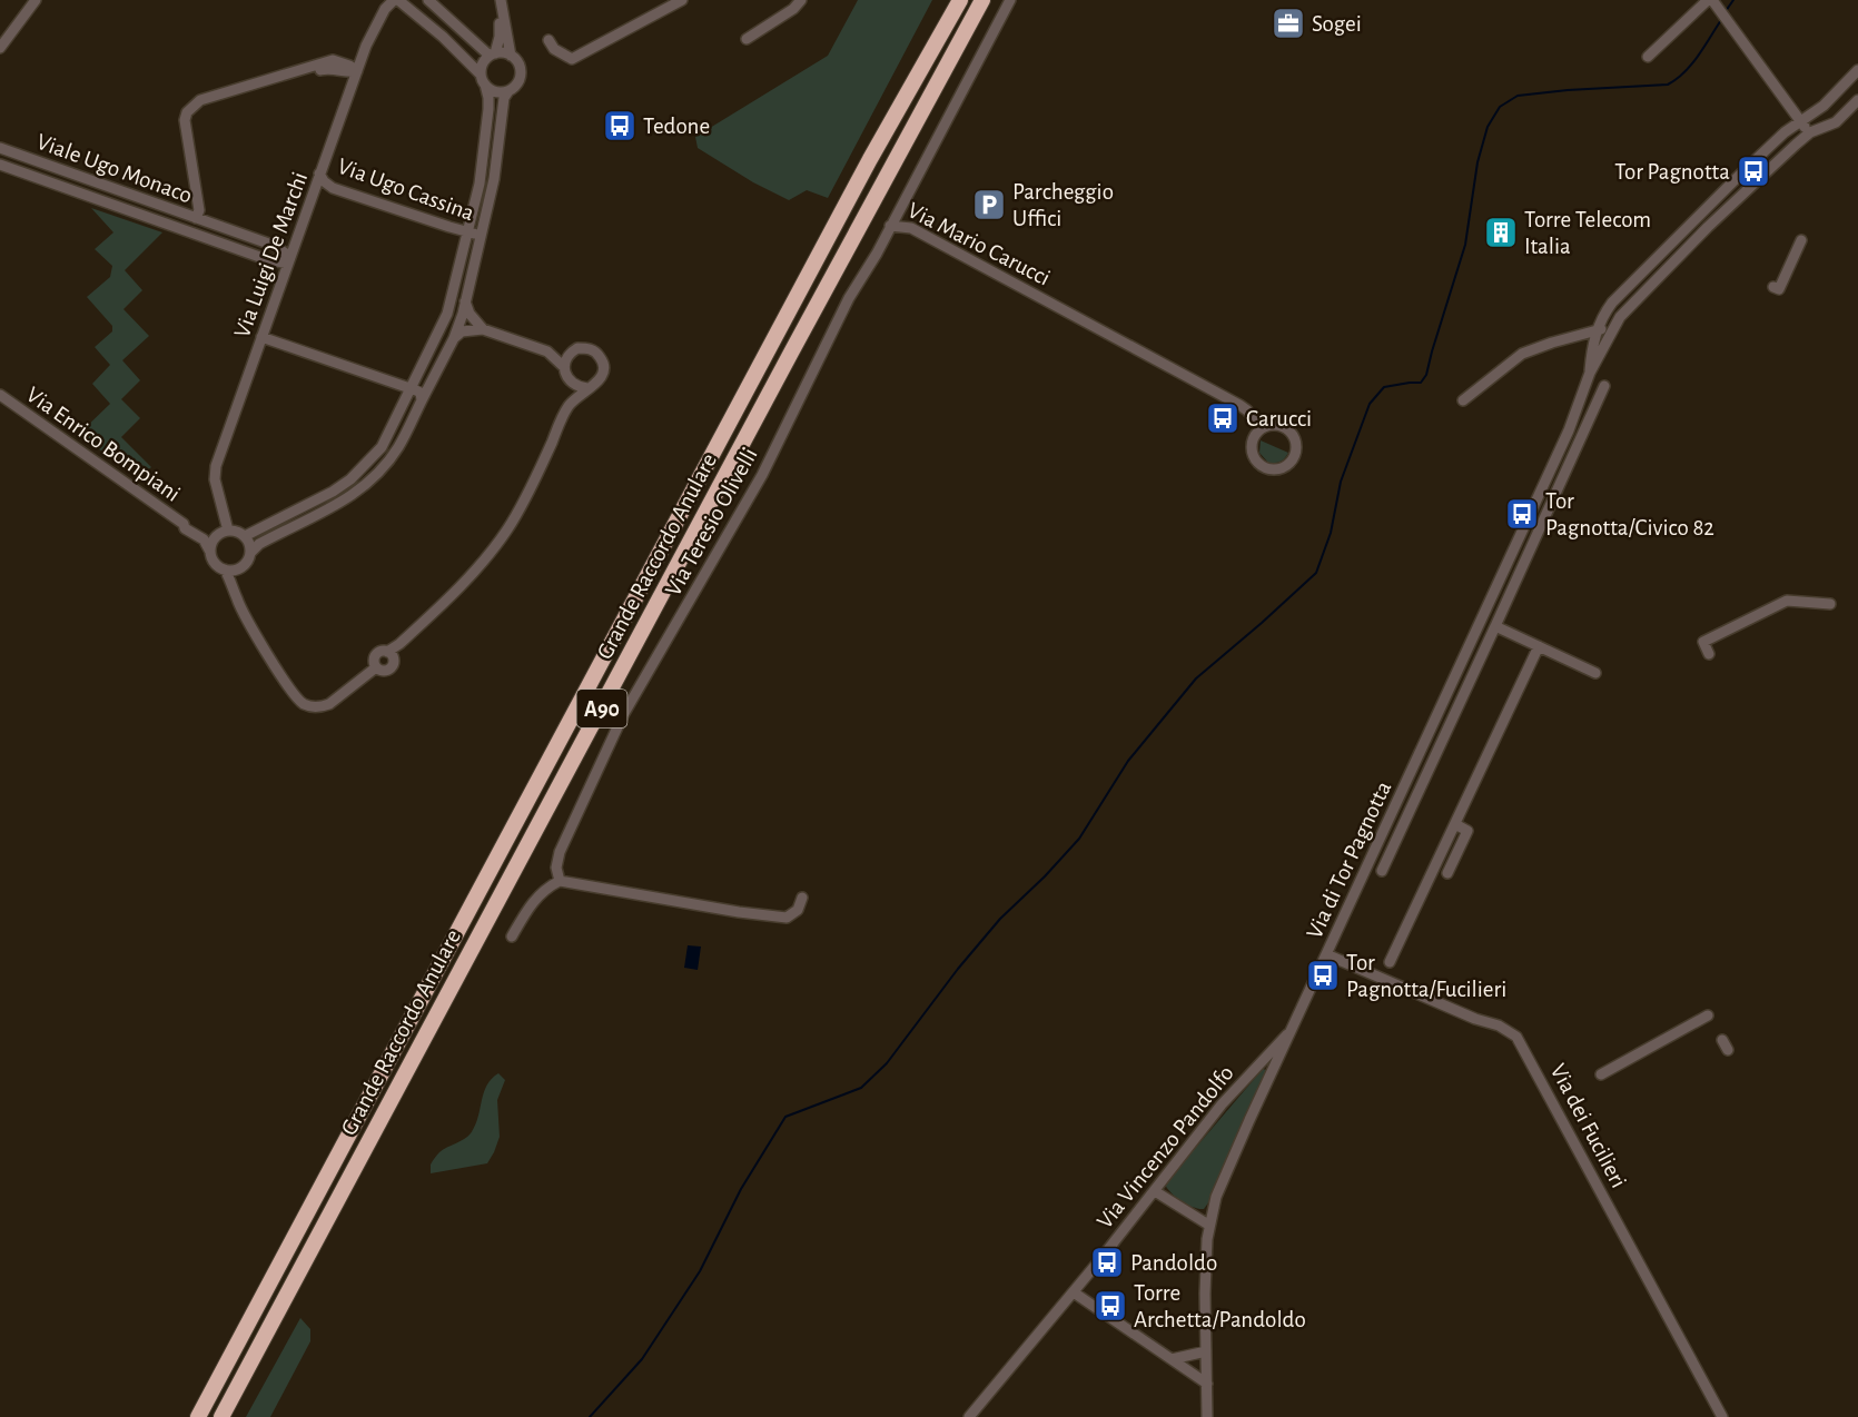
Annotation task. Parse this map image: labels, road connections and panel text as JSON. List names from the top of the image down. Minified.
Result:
{"streets":{"highway":["Grande Raccordo Anulare","A90"],"street":["Viale Ugo Monaco","Via Ugo Cassina","Via Mario Carucci","Via Luigi De Marchi","Via Enrico Bompiani","Via Teresio Olivelli","Via di Tor Pagnotta","Via dei Fucilieri","Via Vincenzo Pandolfo"]},"crossings":[["Viale Ugo Monaco","Via Luigi De Marchi"],["Via Ugo Cassina","Via Luigi De Marchi"],["Via Mario Carucci","Via Teresio Olivelli"],["Via Luigi De Marchi","Via Enrico Bompiani"],["Via di Tor Pagnotta","Via dei Fucilieri"],["Via di Tor Pagnotta","Via Vincenzo Pandolfo"]],"places":{"office":["Sogei"],"bus stop":["Tedone","Tor Pagnotta","Carucci","Tor Pagnotta/Civico 82","Tor Pagnotta/Fucilieri","Pandoldo","Torre Archetta/Pandoldo"],"parking":["Parcheggio Uffici"],"building":["Torre Telecom Italia"]}}
